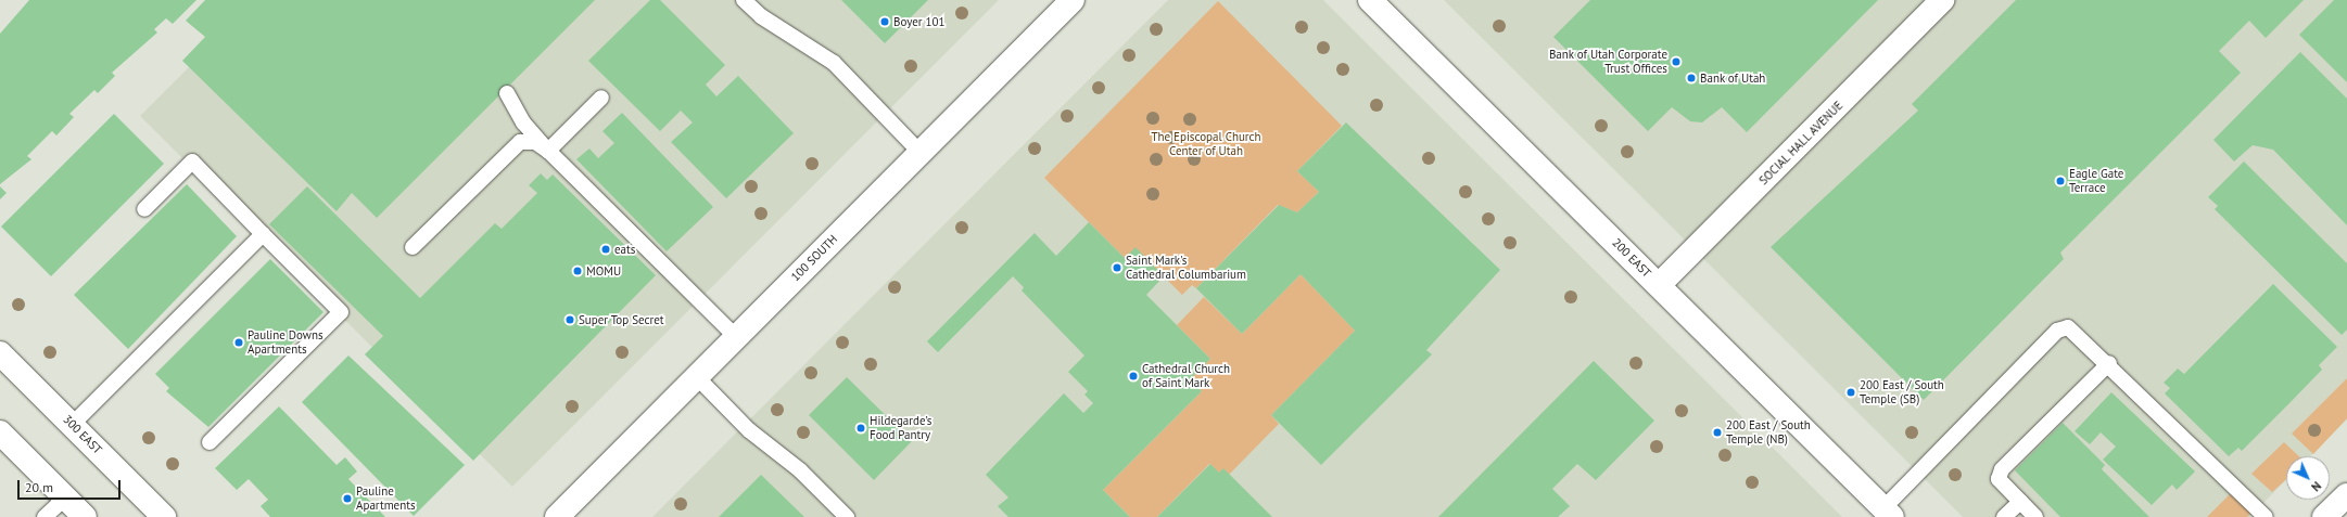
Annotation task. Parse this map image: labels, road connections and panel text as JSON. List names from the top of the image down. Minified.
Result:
{"streets":{"street":["SOCIAL HALL AVENUE","100 SOUTH","200 EAST","300 EAST"]},"crossings":[["SOCIAL HALL AVENUE","200 EAST"]],"parks":["The Episcopal Church Center of Utah"],"places":["Boyer 101","Bank of Utah Corporate Trust Offices","Bank of Utah","Eagle Gate Terrace","eats","Saint Mark's Cathedral Columbarium","MOMU","Super Top Secret","Pauline Downs Apartments","Cathedral Church of Saint Mark","200 East / South Temple (SB)","Hildegarde’s Food Pantry","200 East / South Temple (NB)","Pauline Apartments"],"scale_bar":"20 m","north":"bottom right"}
